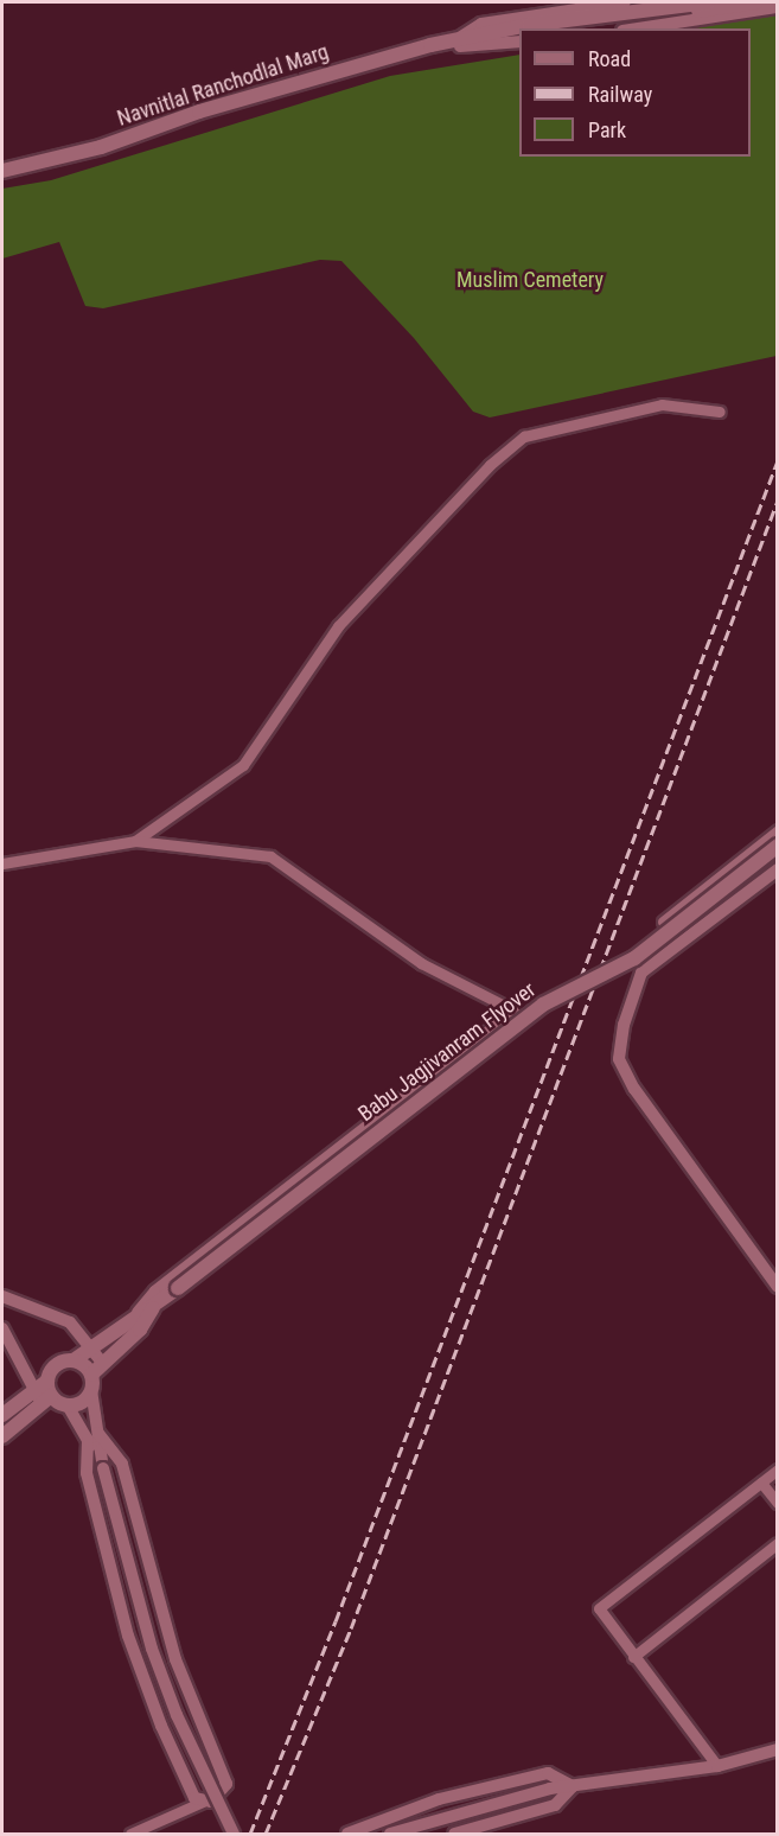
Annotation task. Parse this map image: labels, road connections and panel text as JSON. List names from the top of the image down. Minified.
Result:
{"streets":{"main road":["Navnitlal Ranchodlal Marg","Babu Jagjivanram Flyover"]},"parks":["Muslim Cemetery"],"legend":["Road","Railway","Park"]}
